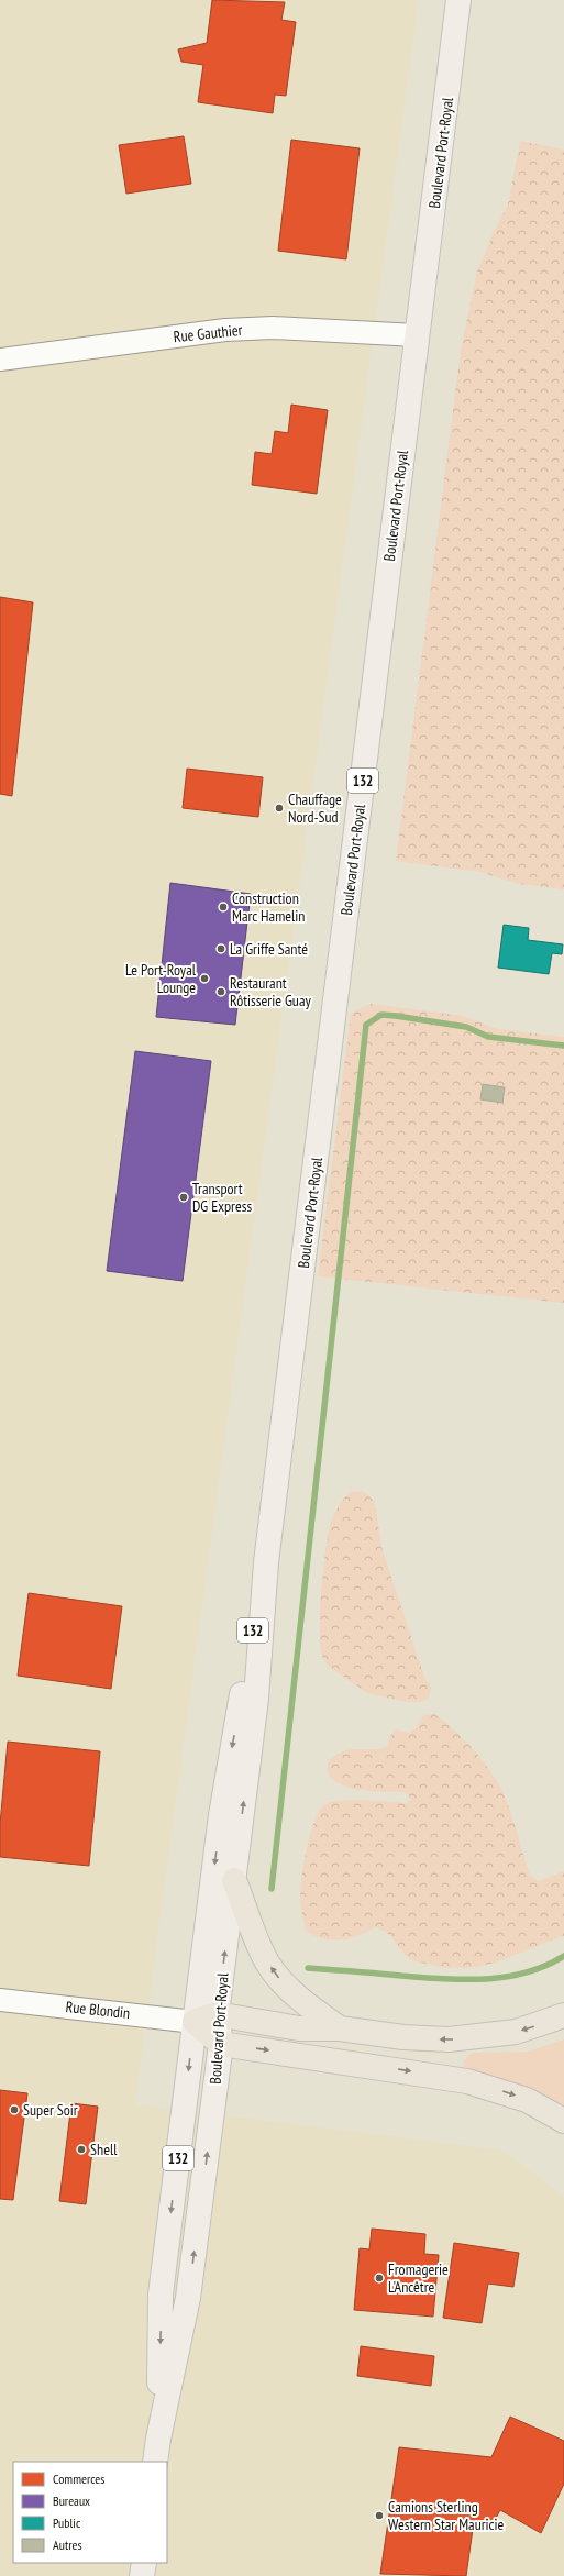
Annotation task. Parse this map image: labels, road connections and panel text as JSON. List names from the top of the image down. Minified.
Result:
{"streets":{"main road":["Boulevard Port-Royal","132"],"street":["Rue Gauthier","Rue Blondin"]},"crossings":[["Boulevard Port-Royal","Rue Gauthier"],["Boulevard Port-Royal","Rue Blondin"]],"places":["Chauffage Nord-Sud","Construction Marc Hamelin","La Griffe Santé","Le Port-Royal Lounge","Restaurant Rôtisserie Guay","Transport DG Express","Super Soir","Shell","Fromagerie L'Ancêtre","Camions Sterling Western Star Mauricie"],"legend":["Commerces","Bureaux","Public","Autres"]}
